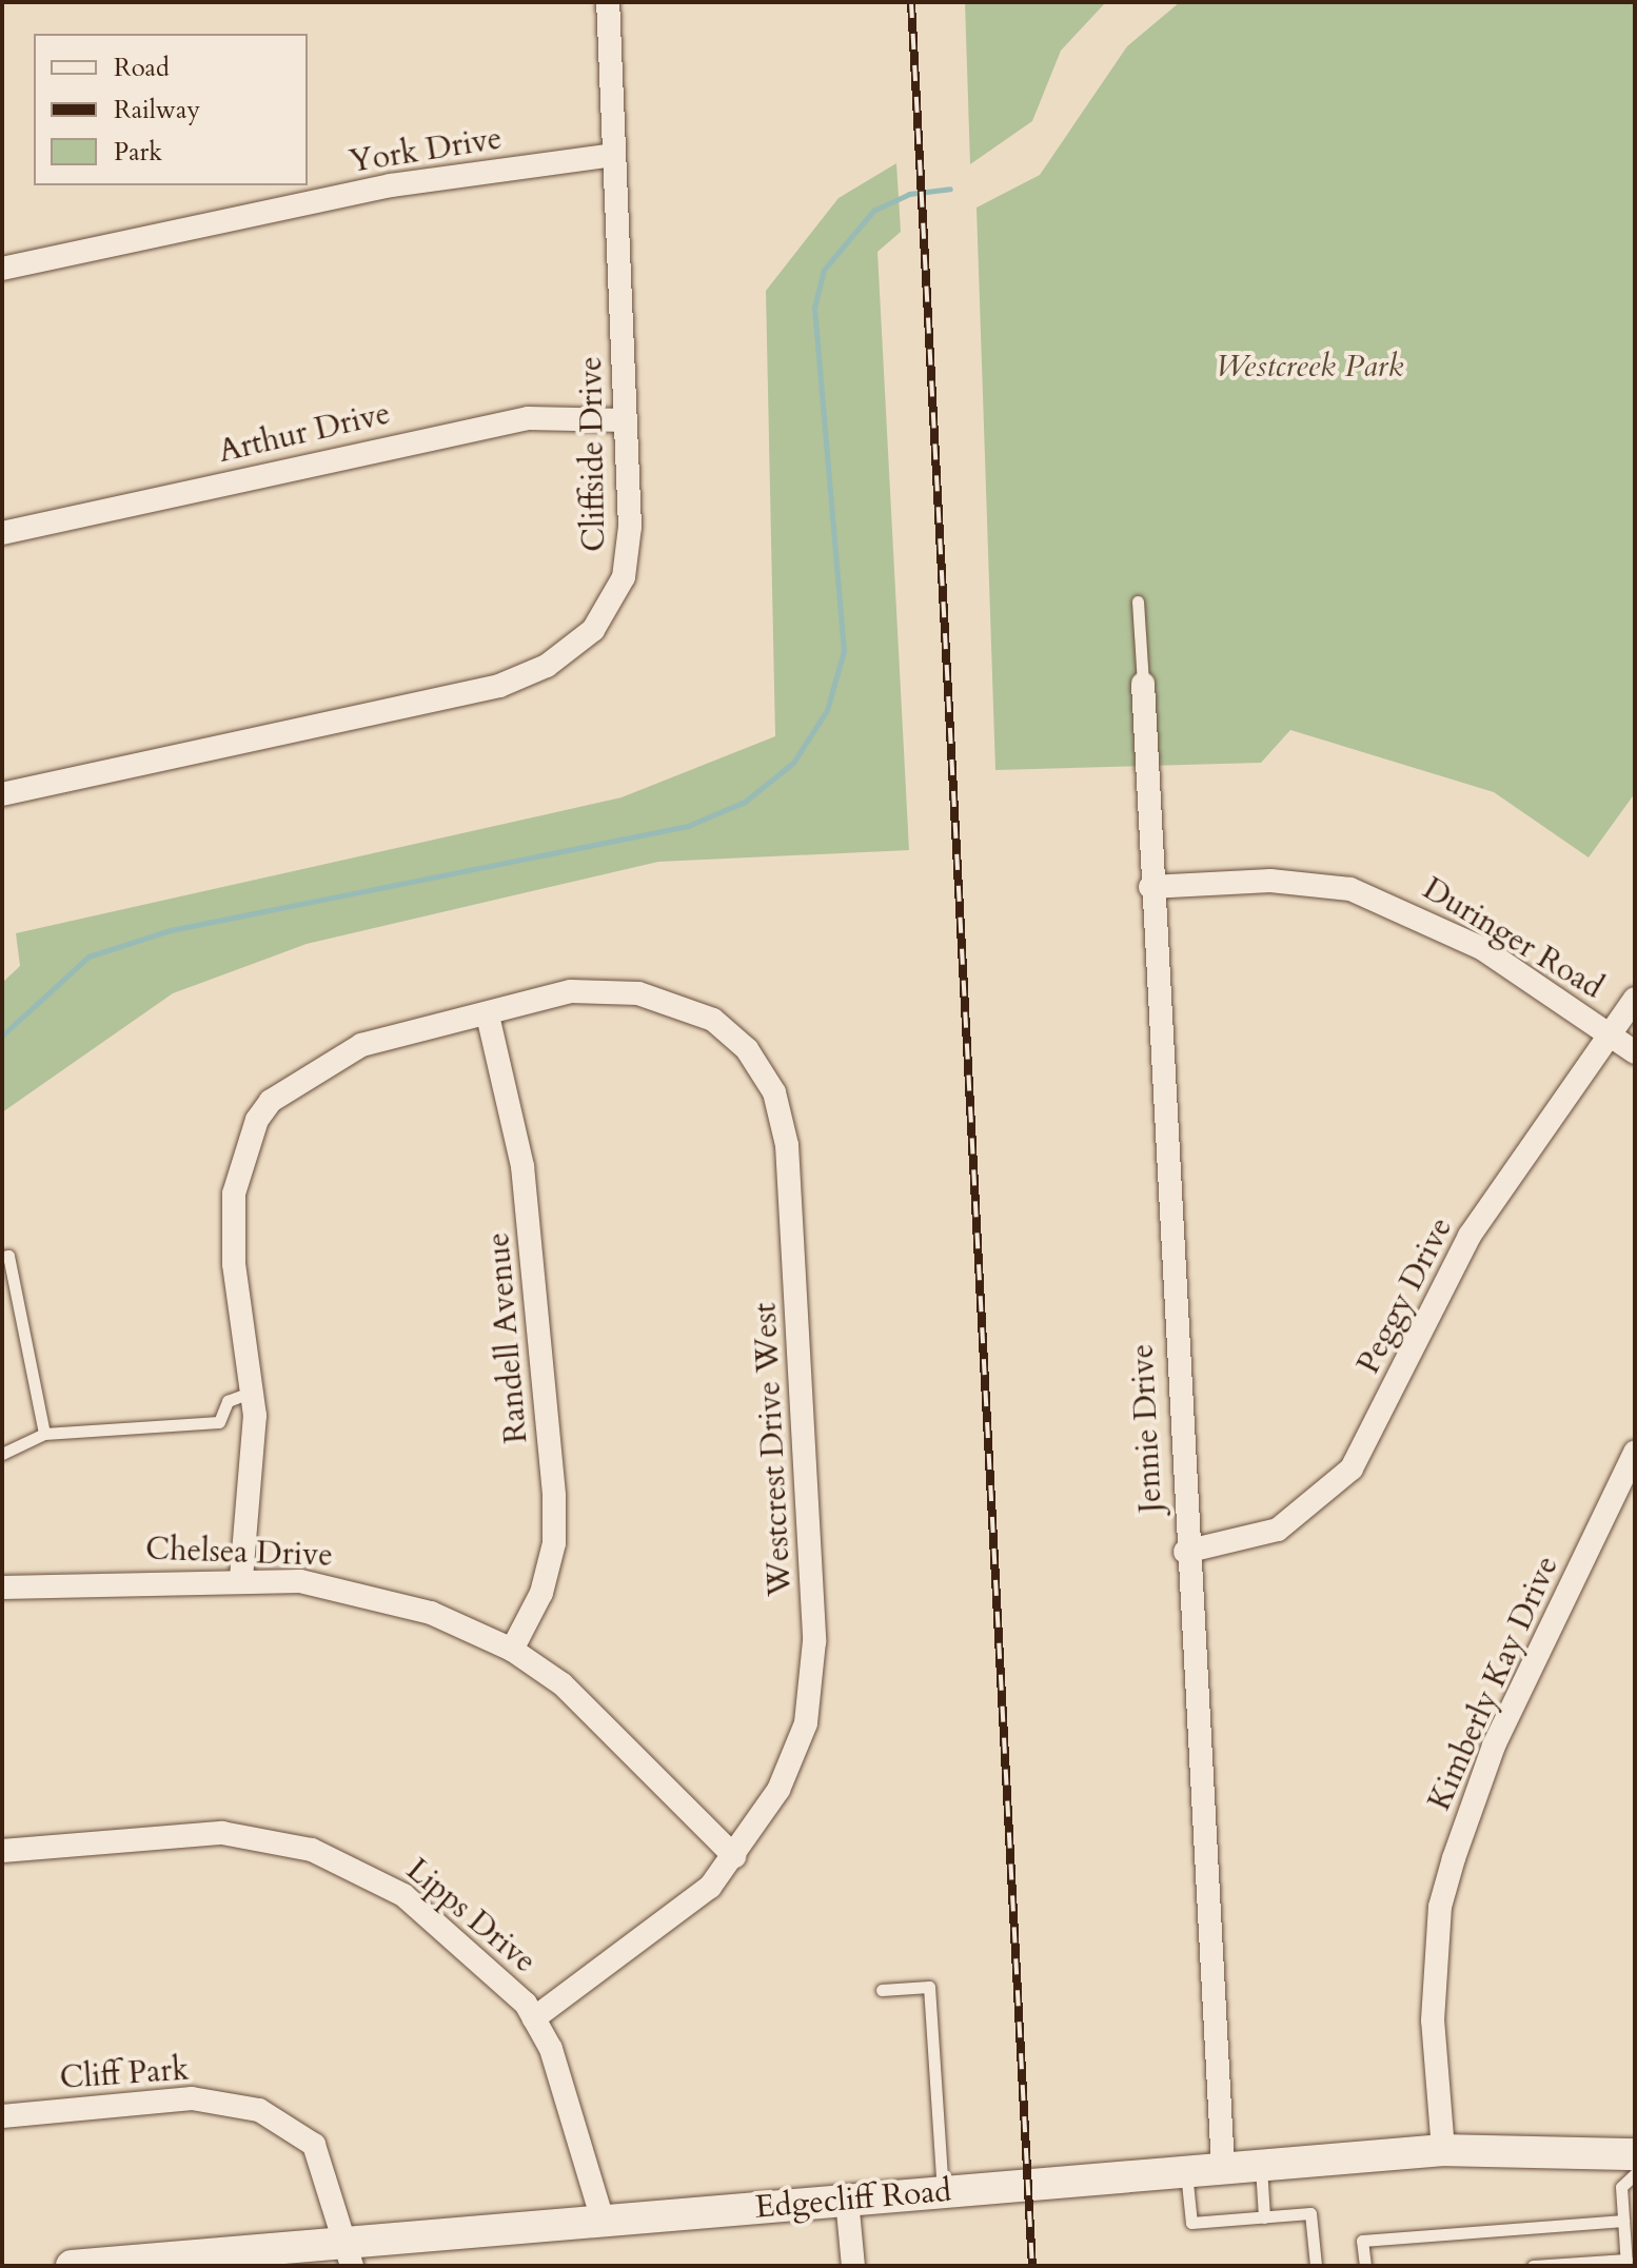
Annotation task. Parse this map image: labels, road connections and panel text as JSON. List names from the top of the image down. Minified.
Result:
{"streets":{"street":["York Drive","Arthur Drive","Cliffside Drive","Duringer Road","Peggy Drive","Randell Avenue","Jennie Drive","Westcrest Drive West","Chelsea Drive","Kimberly Kay Drive","Lipps Drive","Cliff Park","Edgecliff Road"]},"crossings":[["York Drive","Cliffside Drive"],["Arthur Drive","Cliffside Drive"],["Duringer Road","Peggy Drive"],["Duringer Road","Jennie Drive"],["Peggy Drive","Jennie Drive"],["Randell Avenue","Westcrest Drive West"],["Randell Avenue","Chelsea Drive"],["Jennie Drive","Edgecliff Road"],["Westcrest Drive West","Chelsea Drive"],["Westcrest Drive West","Lipps Drive"],["Kimberly Kay Drive","Edgecliff Road"],["Lipps Drive","Edgecliff Road"],["Cliff Park","Edgecliff Road"]],"parks":["Westcreek Park"],"legend":["Road","Railway","Park"]}
